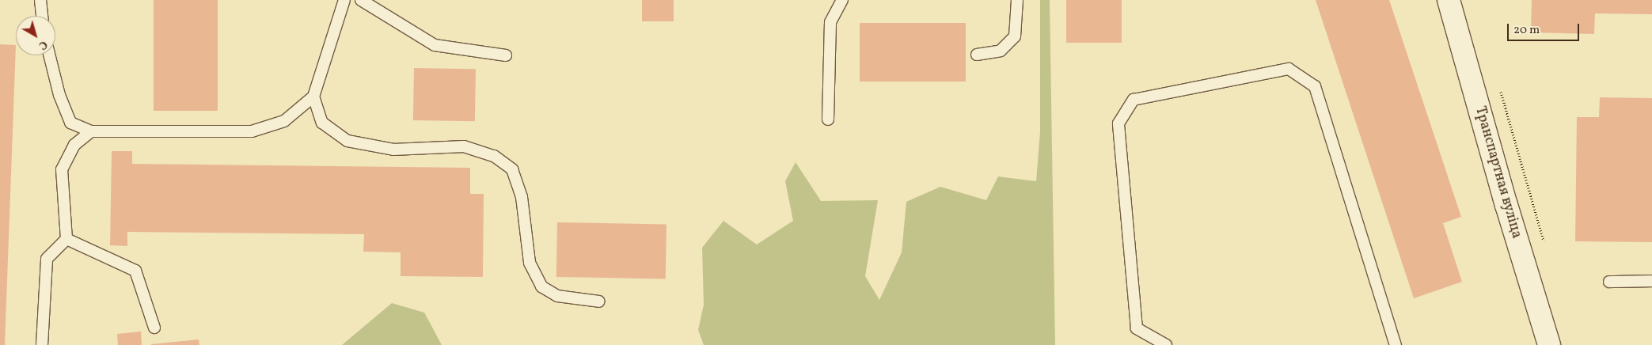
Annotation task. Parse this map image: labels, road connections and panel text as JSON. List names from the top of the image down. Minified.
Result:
{"streets":{"main road":["Транспартная вуліца"]},"scale_bar":"20 m","north":"bottom right"}
